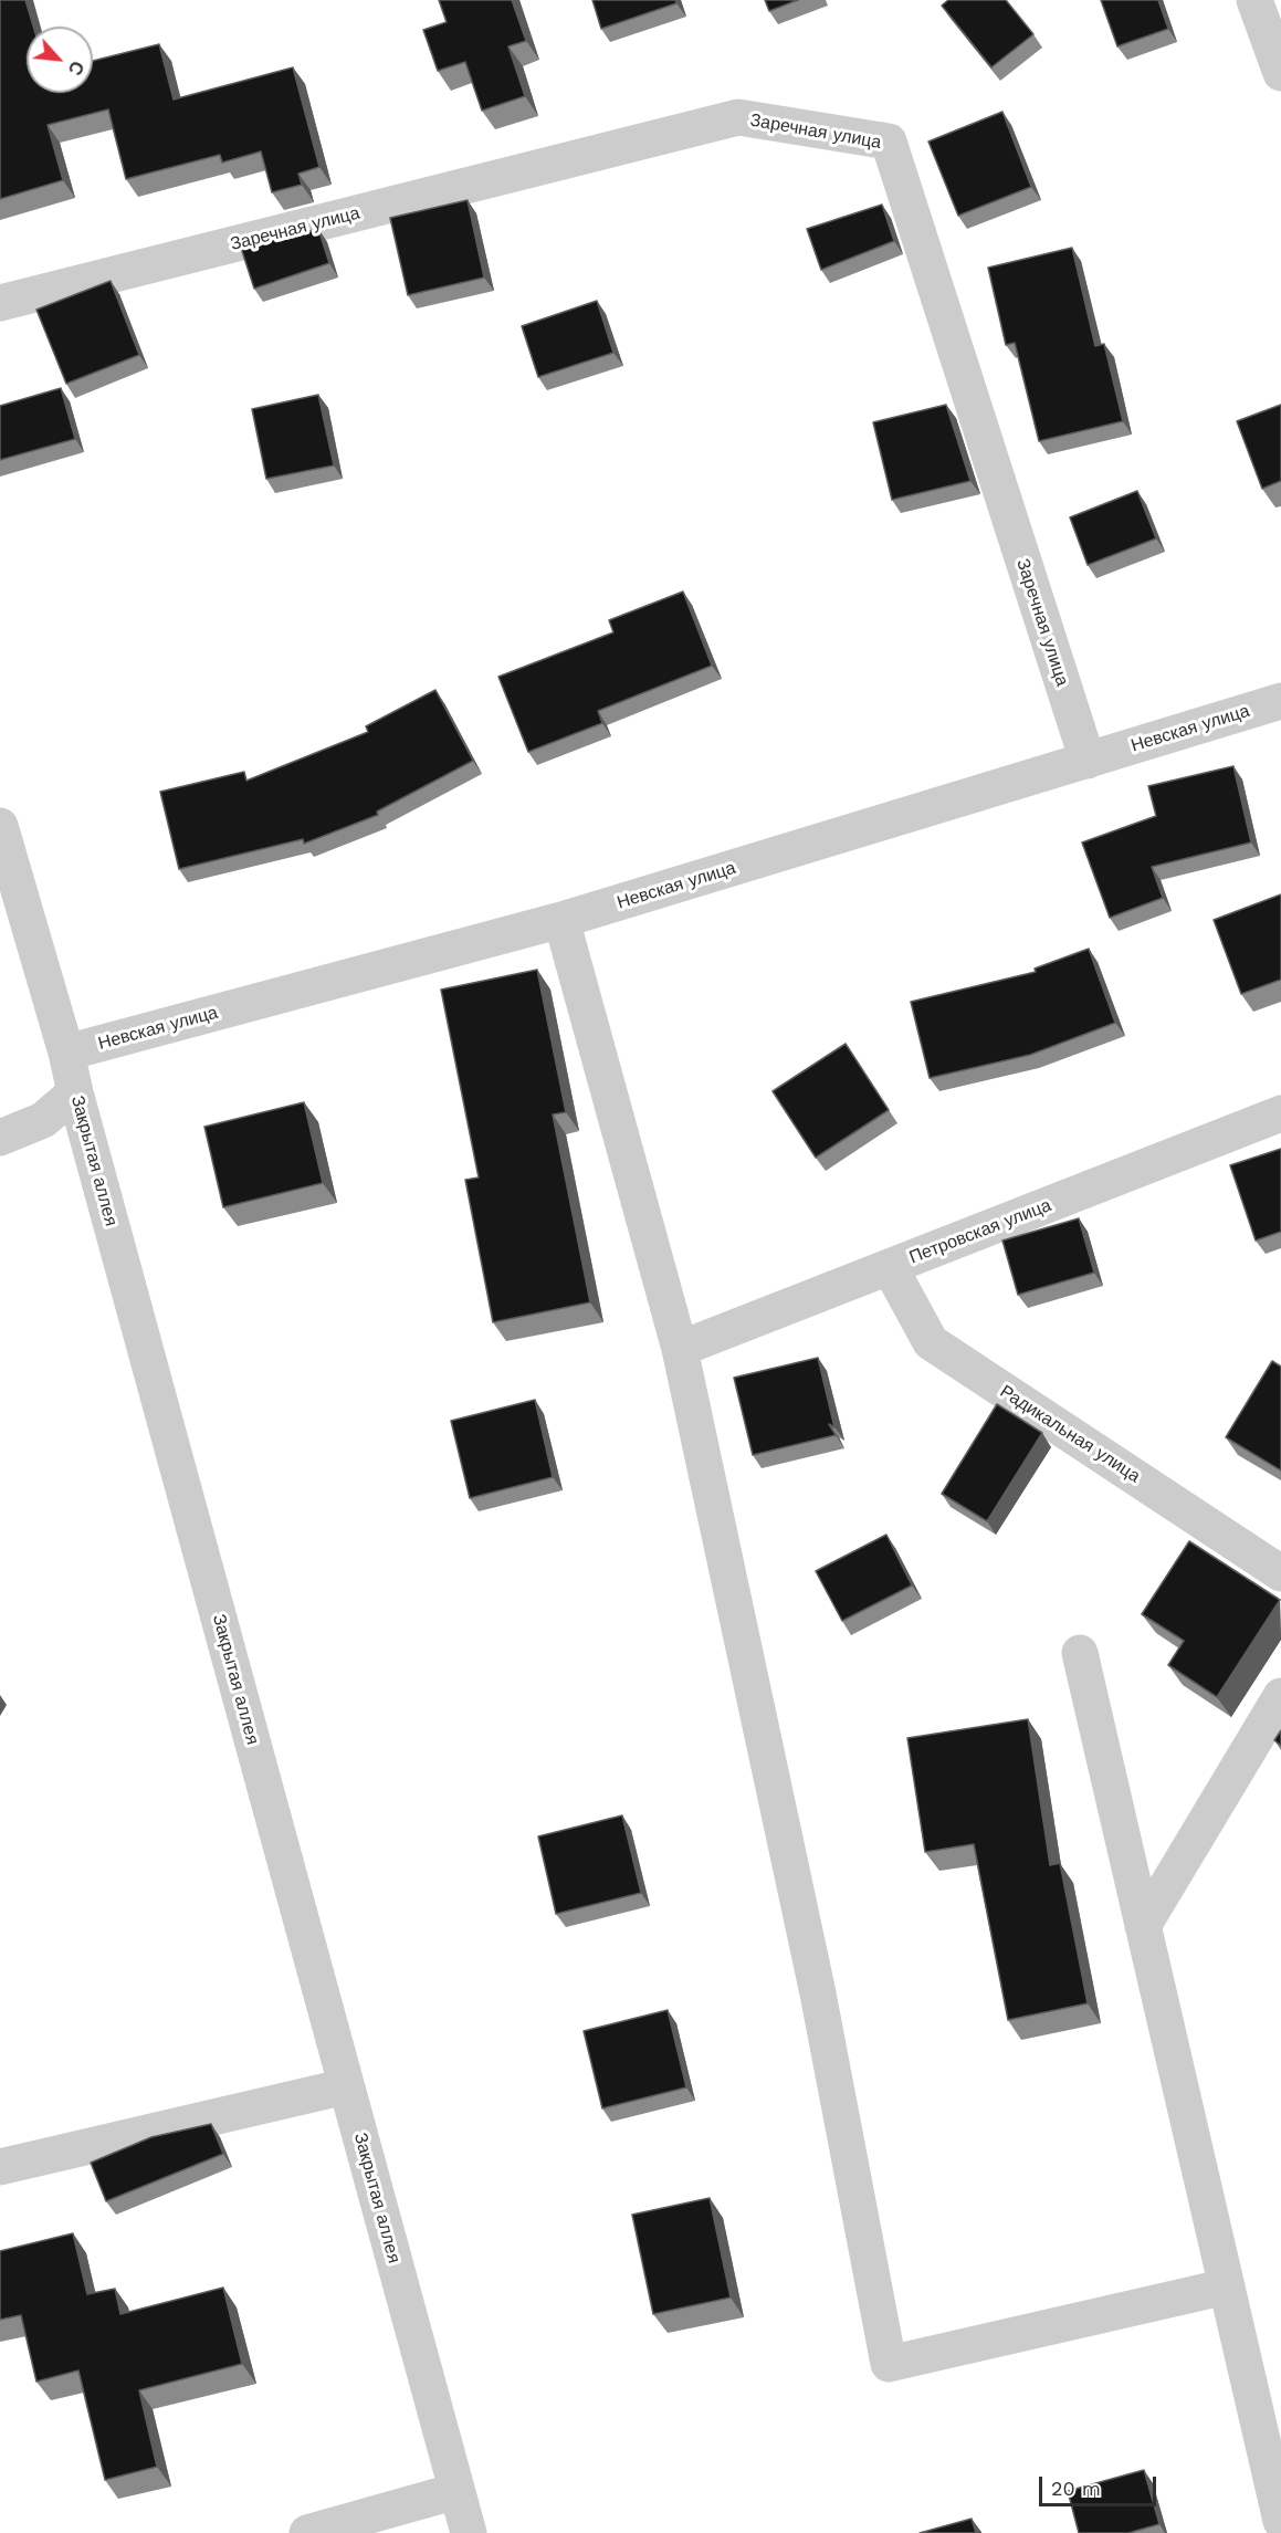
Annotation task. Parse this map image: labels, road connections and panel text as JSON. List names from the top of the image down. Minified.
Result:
{"streets":{"lane":["Заречная улица","Невская улица","Закрытая аллея","Петровская улица","Радикальная улица"]},"crossings":[["Заречная улица","Невская улица"],["Невская улица","Закрытая аллея"],["Петровская улица","Радикальная улица"]],"scale_bar":"20 m","north":"bottom right"}
